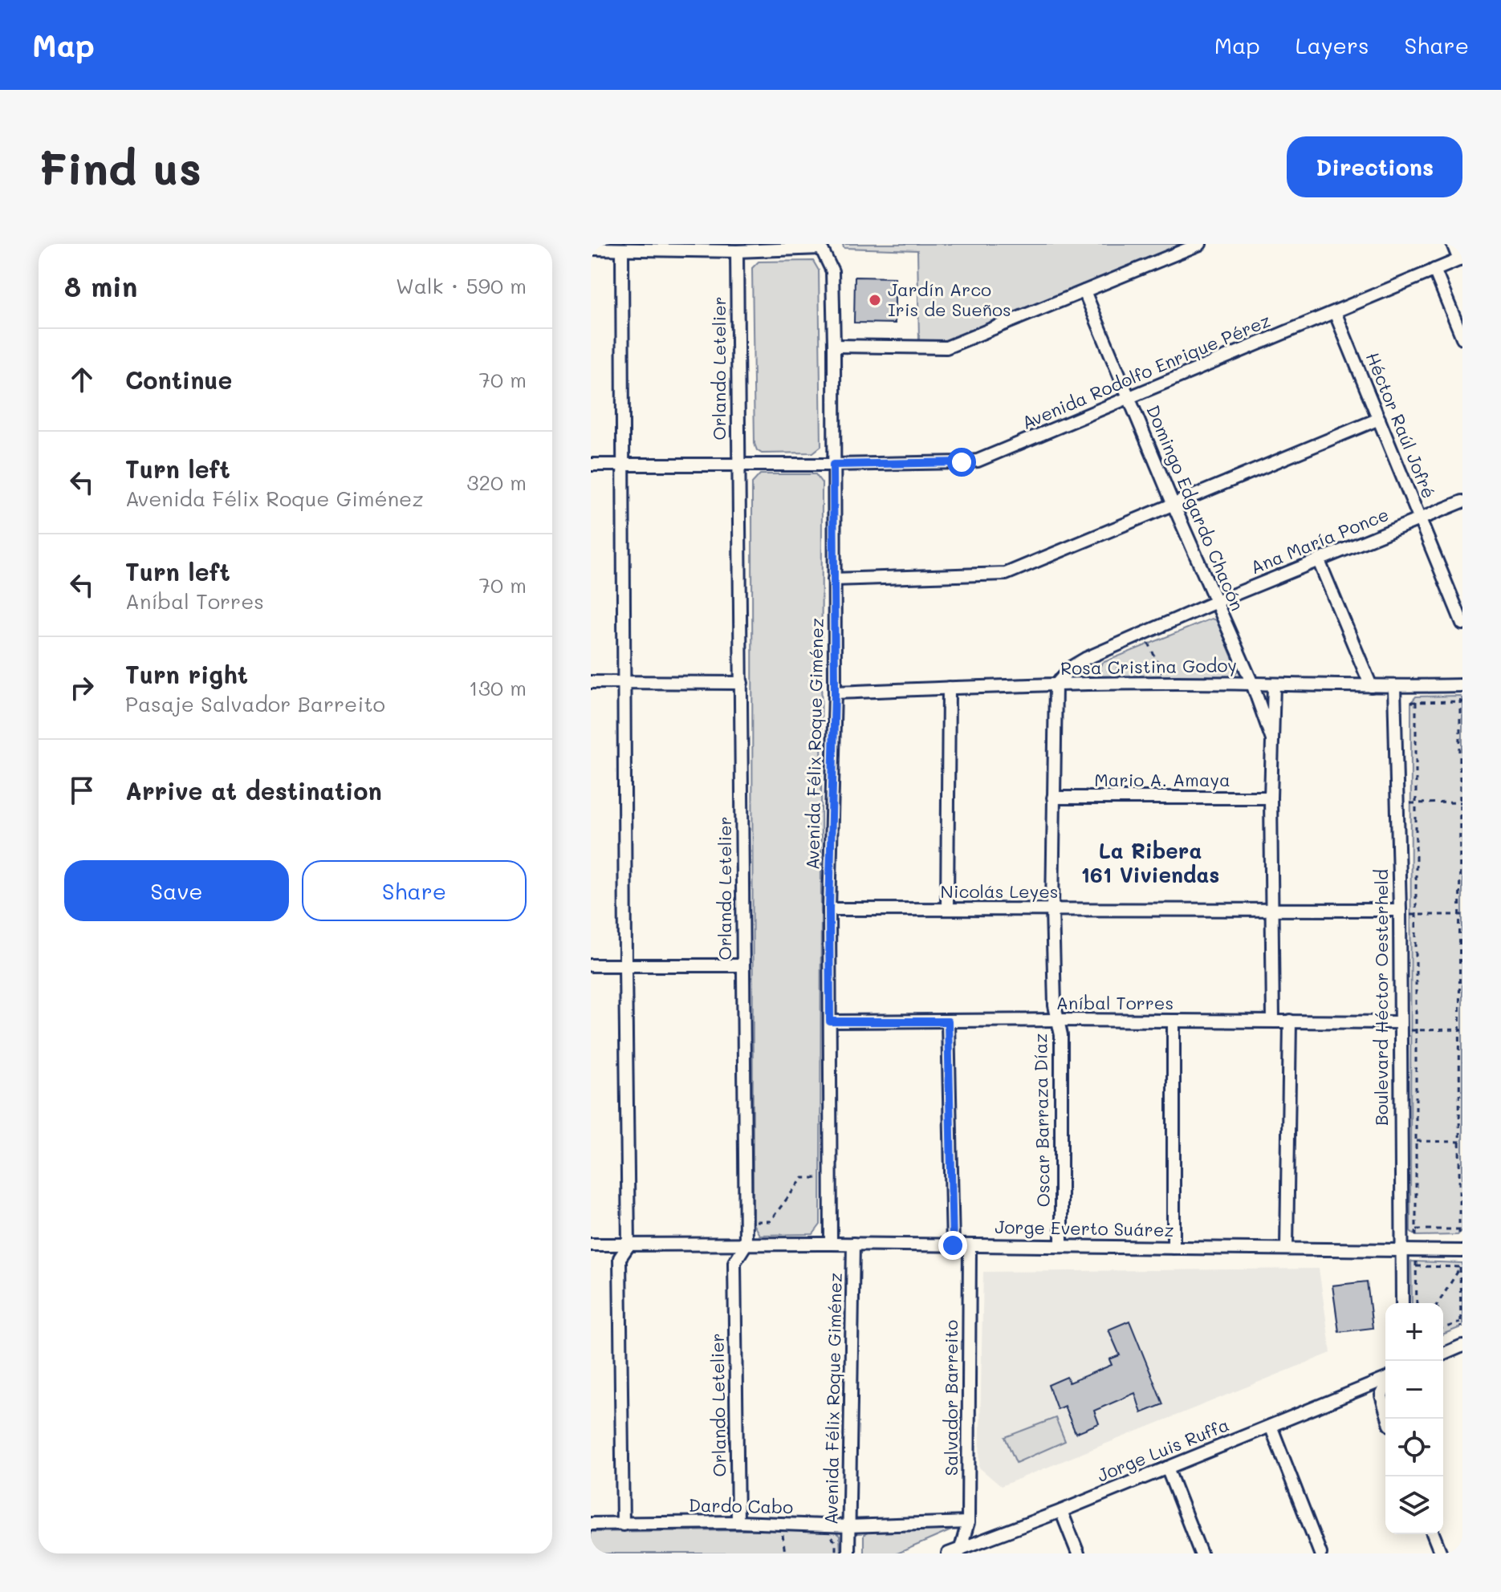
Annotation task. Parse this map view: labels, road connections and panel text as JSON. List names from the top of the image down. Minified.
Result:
{"streets":{"street":["Orlando Letelier","Avenida Rodolfo Enrique Pérez","Héctor Raúl Jofré","Domingo Edgardo Chacón","Ana María Ponce","Rosa Cristina Godoy","Avenida Félix Roque Giménez","Mario A. Amaya","Nicolás Leyes","Boulevard Héctor Oesterheld","Aníbal Torres","Oscar Barraza Díaz","Jorge Everto Suárez","Salvador Barreito","Jorge Luis Ruffa","Dardo Cabo"]},"crossings":[["Orlando Letelier","Avenida Rodolfo Enrique Pérez"],["Orlando Letelier","Jorge Everto Suárez"],["Orlando Letelier","Dardo Cabo"],["Avenida Rodolfo Enrique Pérez","Héctor Raúl Jofré"],["Avenida Rodolfo Enrique Pérez","Domingo Edgardo Chacón"],["Avenida Rodolfo Enrique Pérez","Avenida Félix Roque Giménez"],["Héctor Raúl Jofré","Ana María Ponce"],["Domingo Edgardo Chacón","Ana María Ponce"],["Domingo Edgardo Chacón","Rosa Cristina Godoy"],["Domingo Edgardo Chacón","Mario A. Amaya"],["Domingo Edgardo Chacón","Nicolás Leyes"],["Domingo Edgardo Chacón","Aníbal Torres"],["Ana María Ponce","Rosa Cristina Godoy"],["Ana María Ponce","Oscar Barraza Díaz"],["Rosa Cristina Godoy","Avenida Félix Roque Giménez"],["Rosa Cristina Godoy","Boulevard Héctor Oesterheld"],["Rosa Cristina Godoy","Oscar Barraza Díaz"],["Avenida Félix Roque Giménez","Nicolás Leyes"],["Avenida Félix Roque Giménez","Aníbal Torres"],["Avenida Félix Roque Giménez","Jorge Everto Suárez"],["Avenida Félix Roque Giménez","Dardo Cabo"],["Mario A. Amaya","Oscar Barraza Díaz"],["Nicolás Leyes","Boulevard Héctor Oesterheld"],["Nicolás Leyes","Oscar Barraza Díaz"],["Boulevard Héctor Oesterheld","Aníbal Torres"],["Boulevard Héctor Oesterheld","Jorge Everto Suárez"],["Aníbal Torres","Oscar Barraza Díaz"],["Oscar Barraza Díaz","Jorge Everto Suárez"],["Jorge Everto Suárez","Salvador Barreito"],["Salvador Barreito","Jorge Luis Ruffa"],["Salvador Barreito","Dardo Cabo"]],"districts":["La Ribera 161 Viviendas"],"places":["Jardín Arco Iris de Sueños"],"page":{"header":"Map","nav":["Map","Layers","Share"],"buttons":["Directions",["Save","Share"]],"title":"Find us","heading":["8 min","Walk · 590 m"],"list":[["Continue","70 m"],["Turn left","Avenida Félix Roque Giménez","320 m"],["Turn left","Aníbal Torres","70 m"],["Turn right","Pasaje Salvador Barreito","130 m"],"Arrive at destination"],"map_buttons":["+","−"]}}
